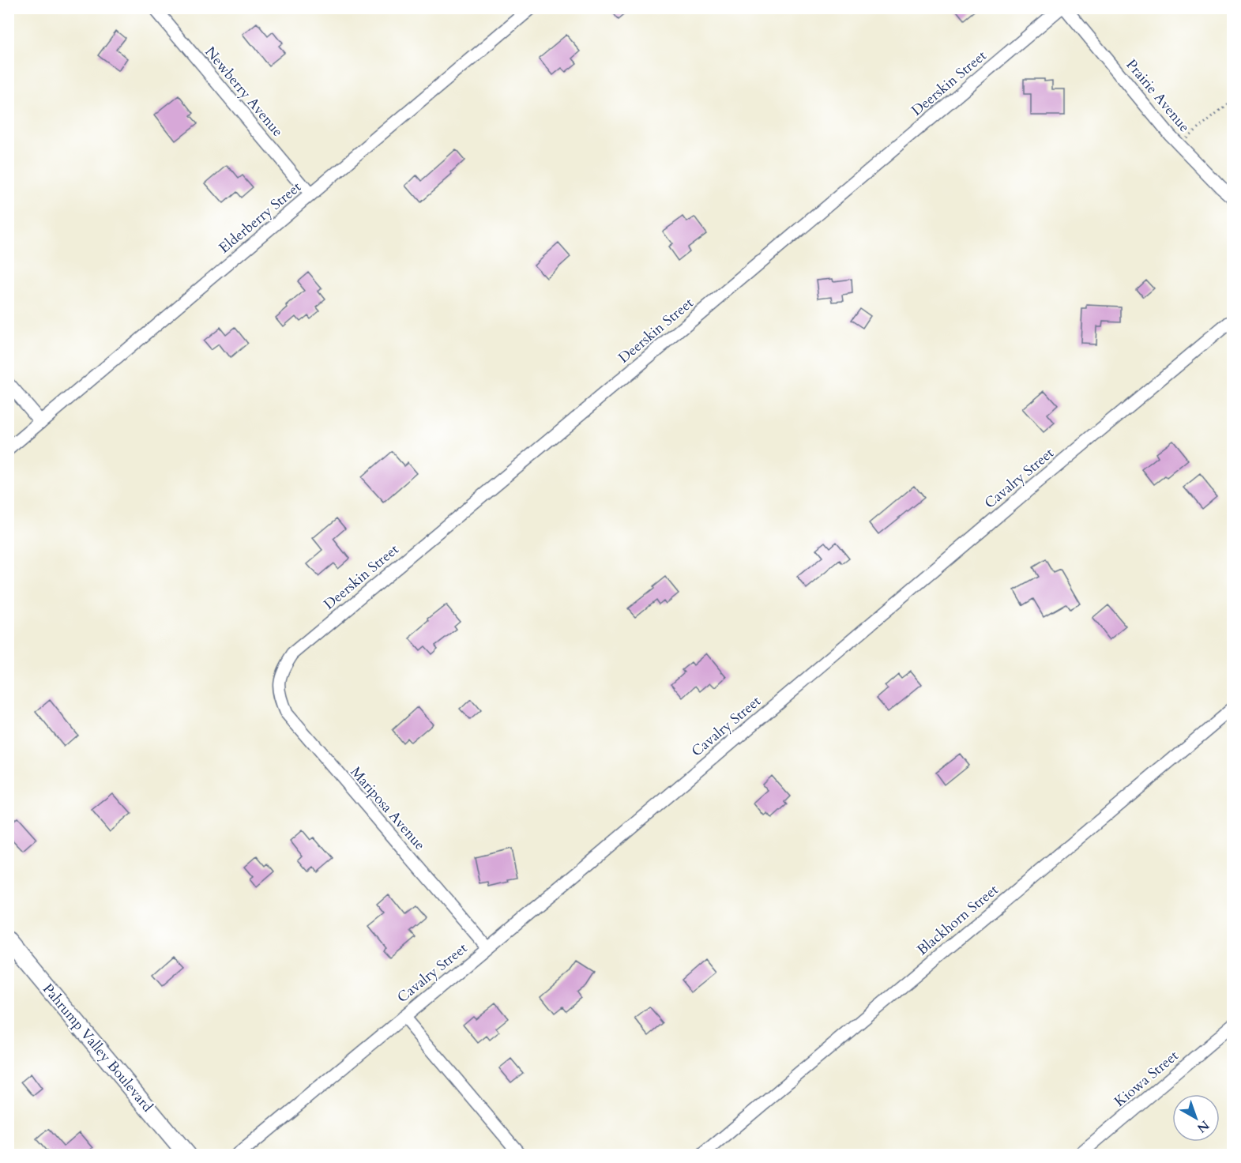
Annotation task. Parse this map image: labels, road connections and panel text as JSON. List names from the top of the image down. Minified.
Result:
{"streets":{"main road":["Pahrump Valley Boulevard"],"street":["Deerskin Street","Newberry Avenue","Prairie Avenue","Elderberry Street","Cavalry Street","Mariposa Avenue","Blackhorn Street","Kiowa Street"]},"crossings":[["Deerskin Street","Mariposa Avenue"],["Newberry Avenue","Elderberry Street"],["Cavalry Street","Mariposa Avenue"]],"north":"bottom right"}
